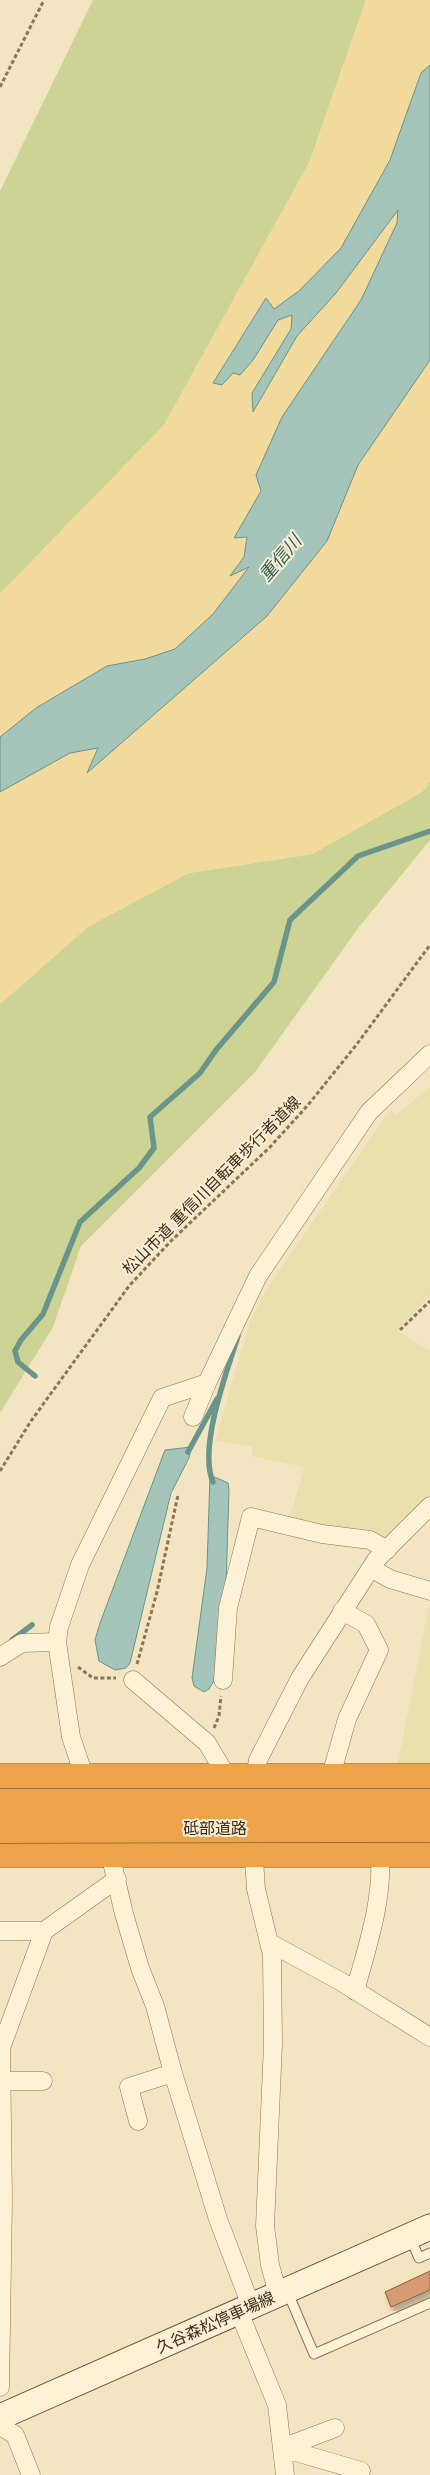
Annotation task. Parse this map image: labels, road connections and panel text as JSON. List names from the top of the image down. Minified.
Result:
{"streets":{"highway":["砥部道路"],"main road":["久谷森松停車場線"],"path":["松山市道 重信川自転車歩行者道線"]},"water":["重信川"]}
